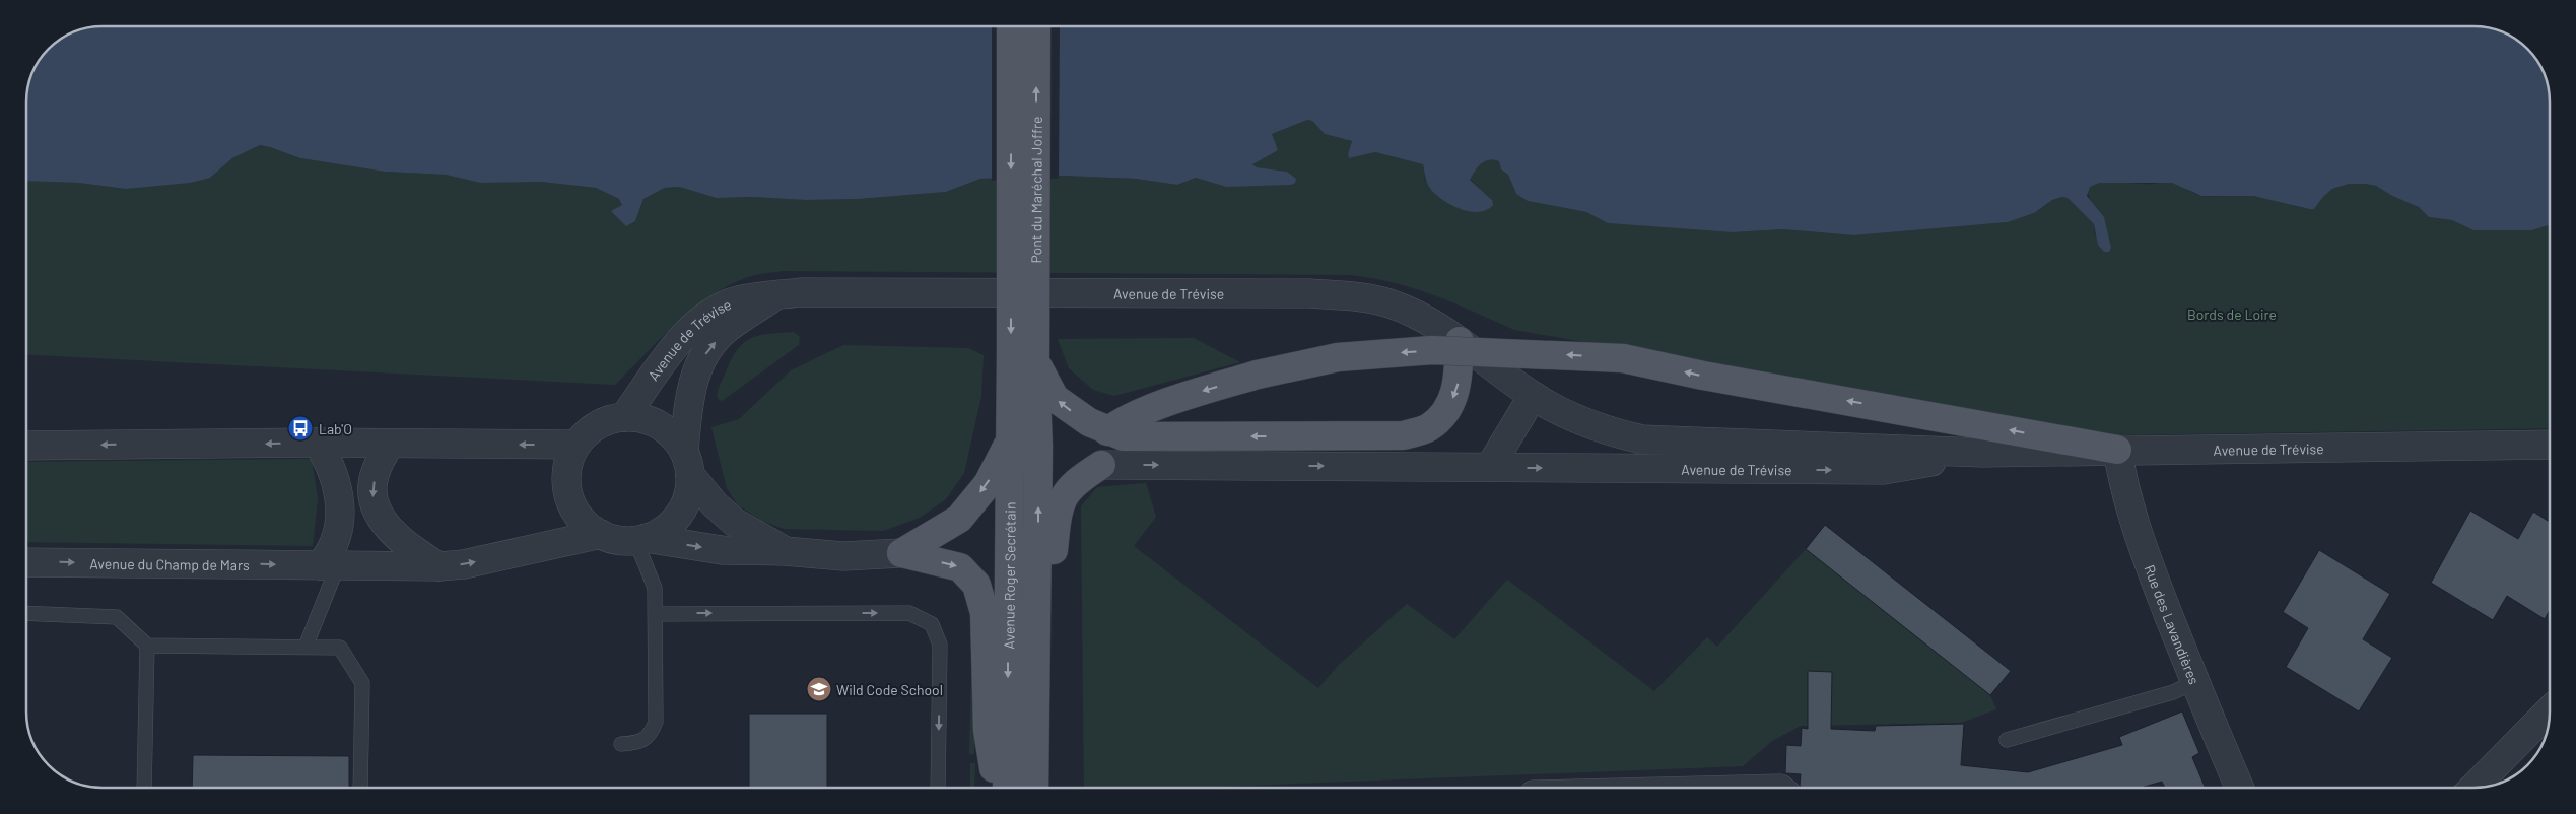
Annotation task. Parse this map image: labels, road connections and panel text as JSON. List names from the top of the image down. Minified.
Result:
{"streets":{"main road":["Pont du Maréchal Joffre","Avenue Roger Secrétain"],"street":["Avenue de Trévise","Avenue du Champ de Mars","Rue des Lavandières"]},"crossings":[["Pont du Maréchal Joffre","Avenue Roger Secrétain"],["Avenue de Trévise","Avenue du Champ de Mars"],["Avenue de Trévise","Rue des Lavandières"]],"parks":["Bords de Loire"],"places":{"bus stop":["Lab'O"],"school or university":["Wild Code School"]}}
